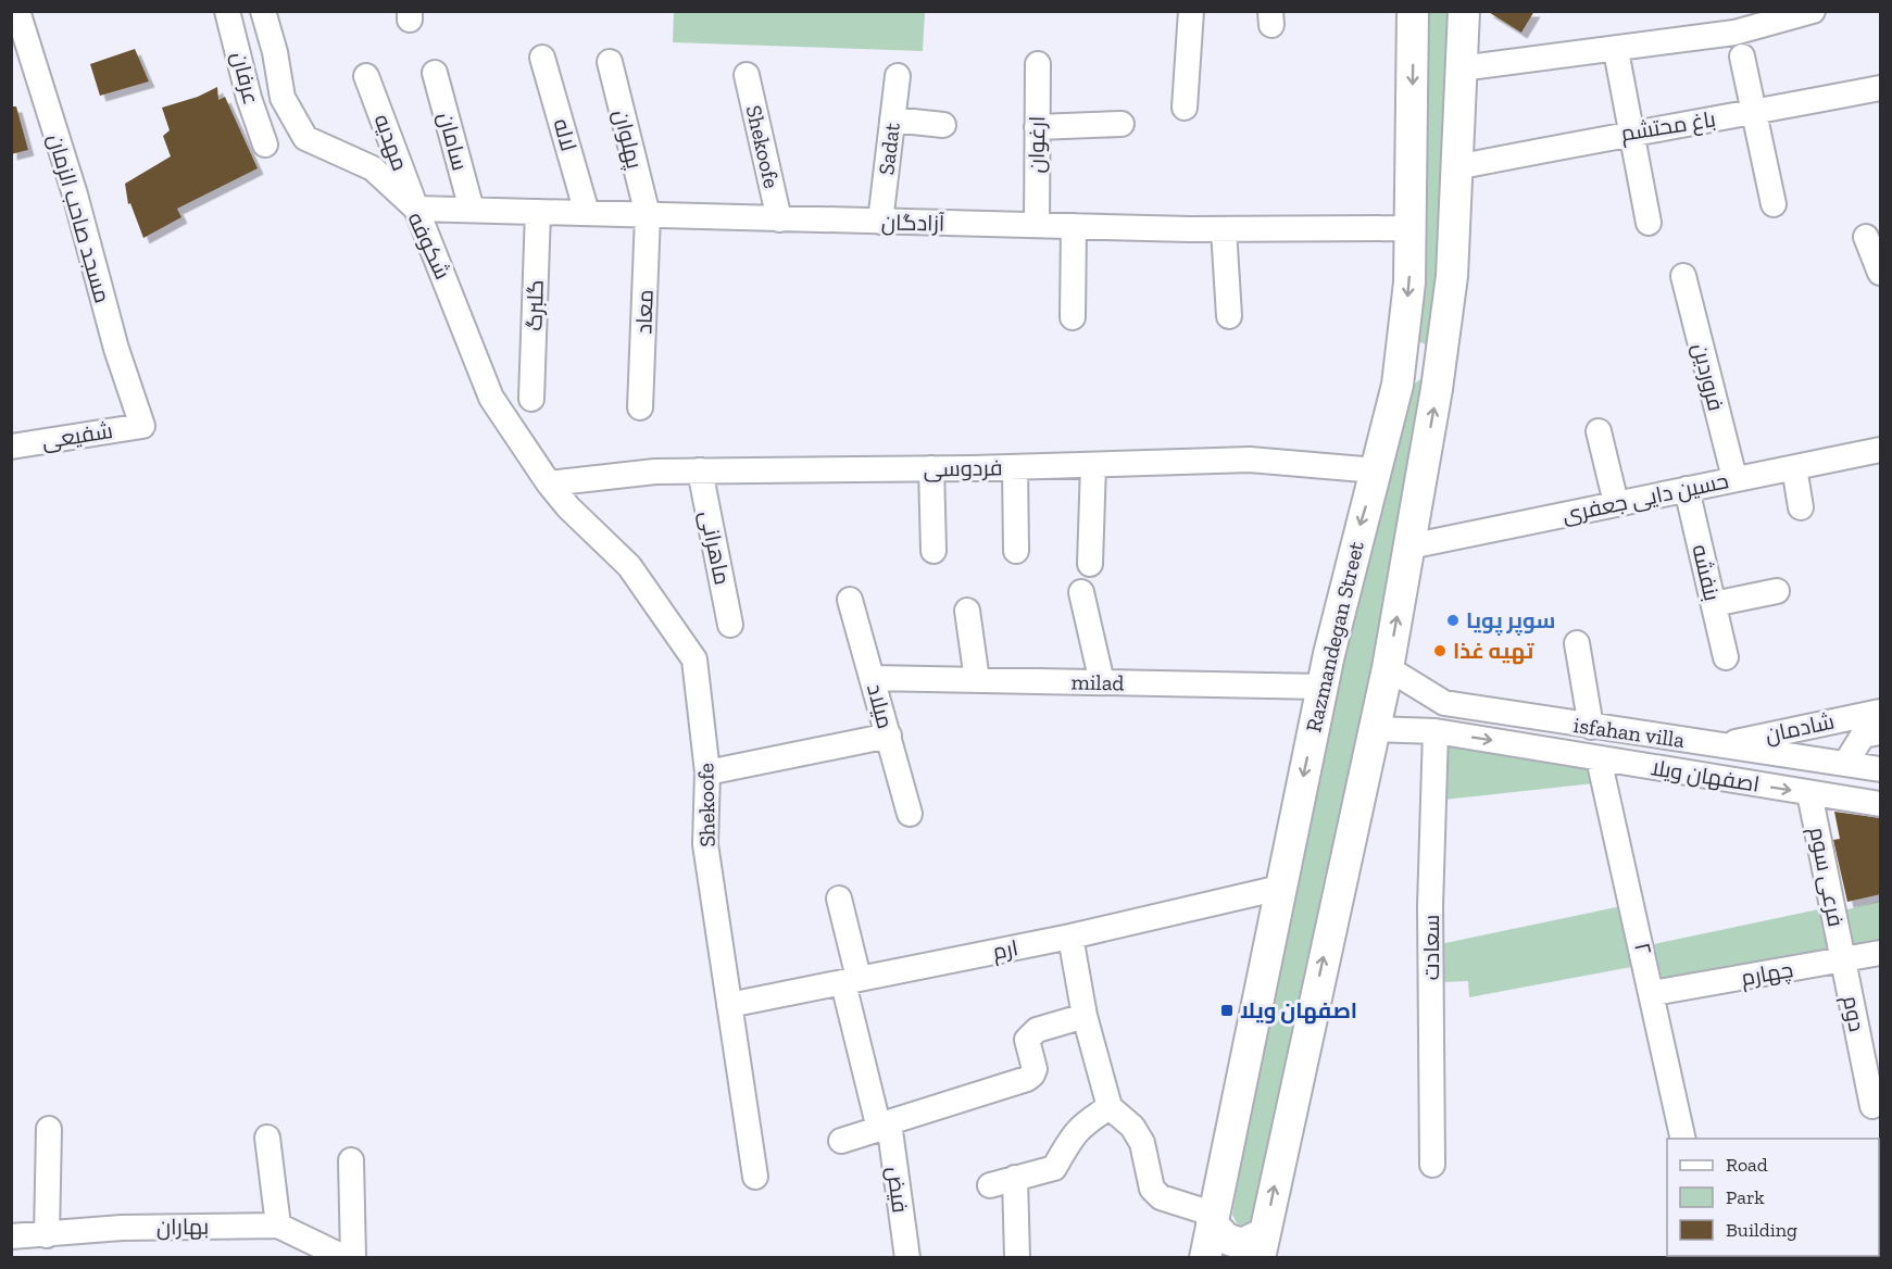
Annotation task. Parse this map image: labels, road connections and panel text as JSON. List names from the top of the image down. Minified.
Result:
{"streets":{"main road":["Razmandegan Street"],"street":["عرفان","باغ محتشم","لاله","پهلوان","سامان","مهدیه","ارغوان","Shekoofe","Sadat","مسجد صاحب الزمان","آزادگان","شکوفه","گلبرگ","معاد","فروردین","شفیعی","فردوسی","حسین دایی جعفری","ماهرانی","بنفشه","milad","میلاد","شادمان","isfahan villa","اصفهان ویلا","فرعی سوم","سعادت","۲","ارم","چهارم","دوم","فیض","بهاران"]},"crossings":[["لاله","آزادگان"],["پهلوان","آزادگان"],["پهلوان","معاد"],["سامان","آزادگان"],["مهدیه","آزادگان"],["مهدیه","شکوفه"],["ارغوان","آزادگان"],["Shekoofe","آزادگان"],["Shekoofe","شکوفه"],["Shekoofe","فردوسی"],["Shekoofe","ارم"],["Sadat","آزادگان"],["مسجد صاحب الزمان","شفیعی"],["آزادگان","شکوفه"],["آزادگان","گلبرگ"],["آزادگان","معاد"],["آزادگان","Razmandegan Street"],["شکوفه","فردوسی"],["فروردین","حسین دایی جعفری"],["فردوسی","ماهرانی"],["فردوسی","Razmandegan Street"],["حسین دایی جعفری","بنفشه"],["Razmandegan Street","milad"],["Razmandegan Street","ارم"],["milad","میلاد"],["شادمان","isfahan villa"],["اصفهان ویلا","فرعی سوم"],["اصفهان ویلا","سعادت"],["اصفهان ویلا","۲"],["فرعی سوم","چهارم"],["فرعی سوم","دوم"],["۲","چهارم"],["ارم","فیض"],["چهارم","دوم"]],"one_way":["اصفهان ویلا"],"places":{"other":["سوپر پویا","تهیه غذا"],"transit":["اصفهان ویلا"]},"legend":["Road","Park","Building"]}
